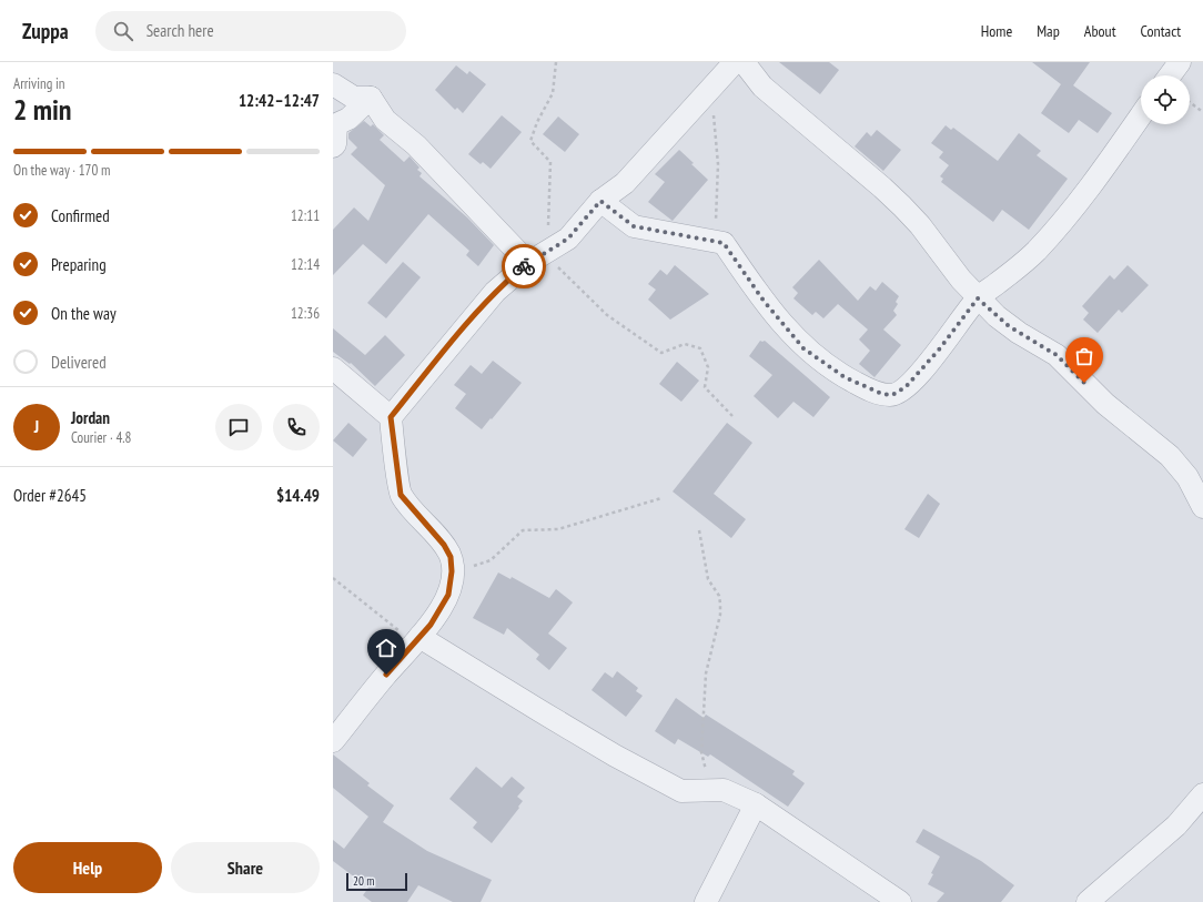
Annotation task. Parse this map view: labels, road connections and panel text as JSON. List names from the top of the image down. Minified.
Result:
{"scale_bar":"20 m","page":{"header":"Zuppa","search":"Search here","nav":["Home","Map","About","Contact"],"heading":["2 min","Arriving in","12:42–12:47"],"panel":["Jordan","Courier · 4.8","Order #2645","$14.49"],"bar":"On the way · 170 m","list":[["Confirmed","12:11"],["Preparing","12:14"],["On the way","12:36"],"Delivered"],"round":"J","buttons":["Help","Share"],"scale":"20 m"}}
